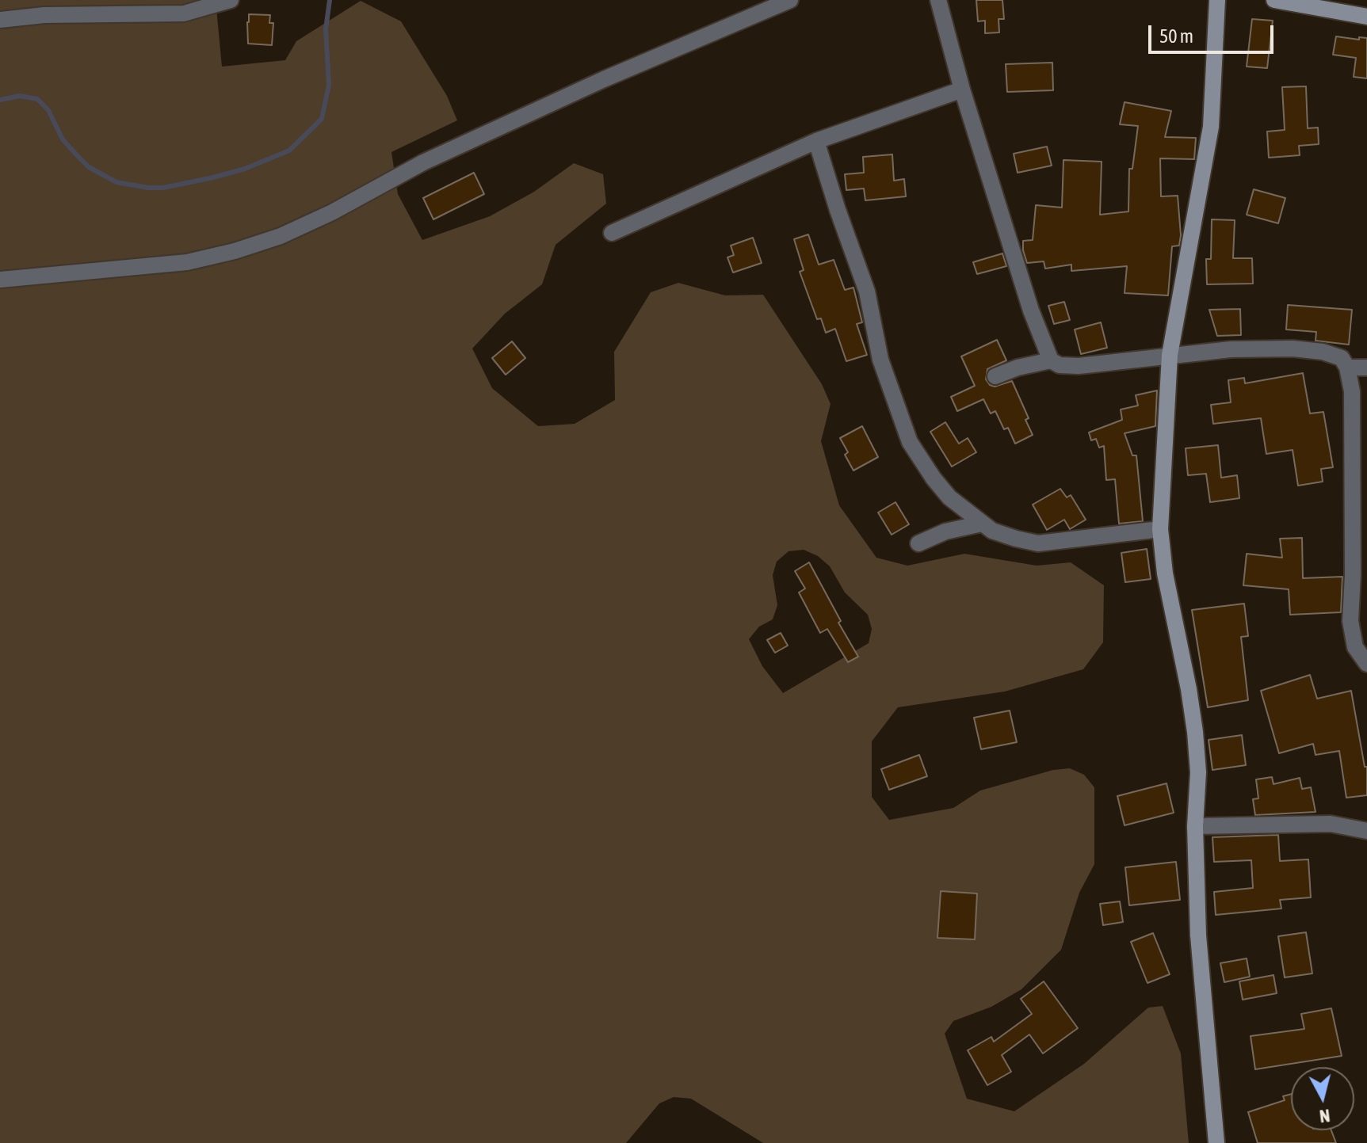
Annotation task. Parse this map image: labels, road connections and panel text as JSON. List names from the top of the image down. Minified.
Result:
{"scale_bar":"50 m","north":"bottom"}
